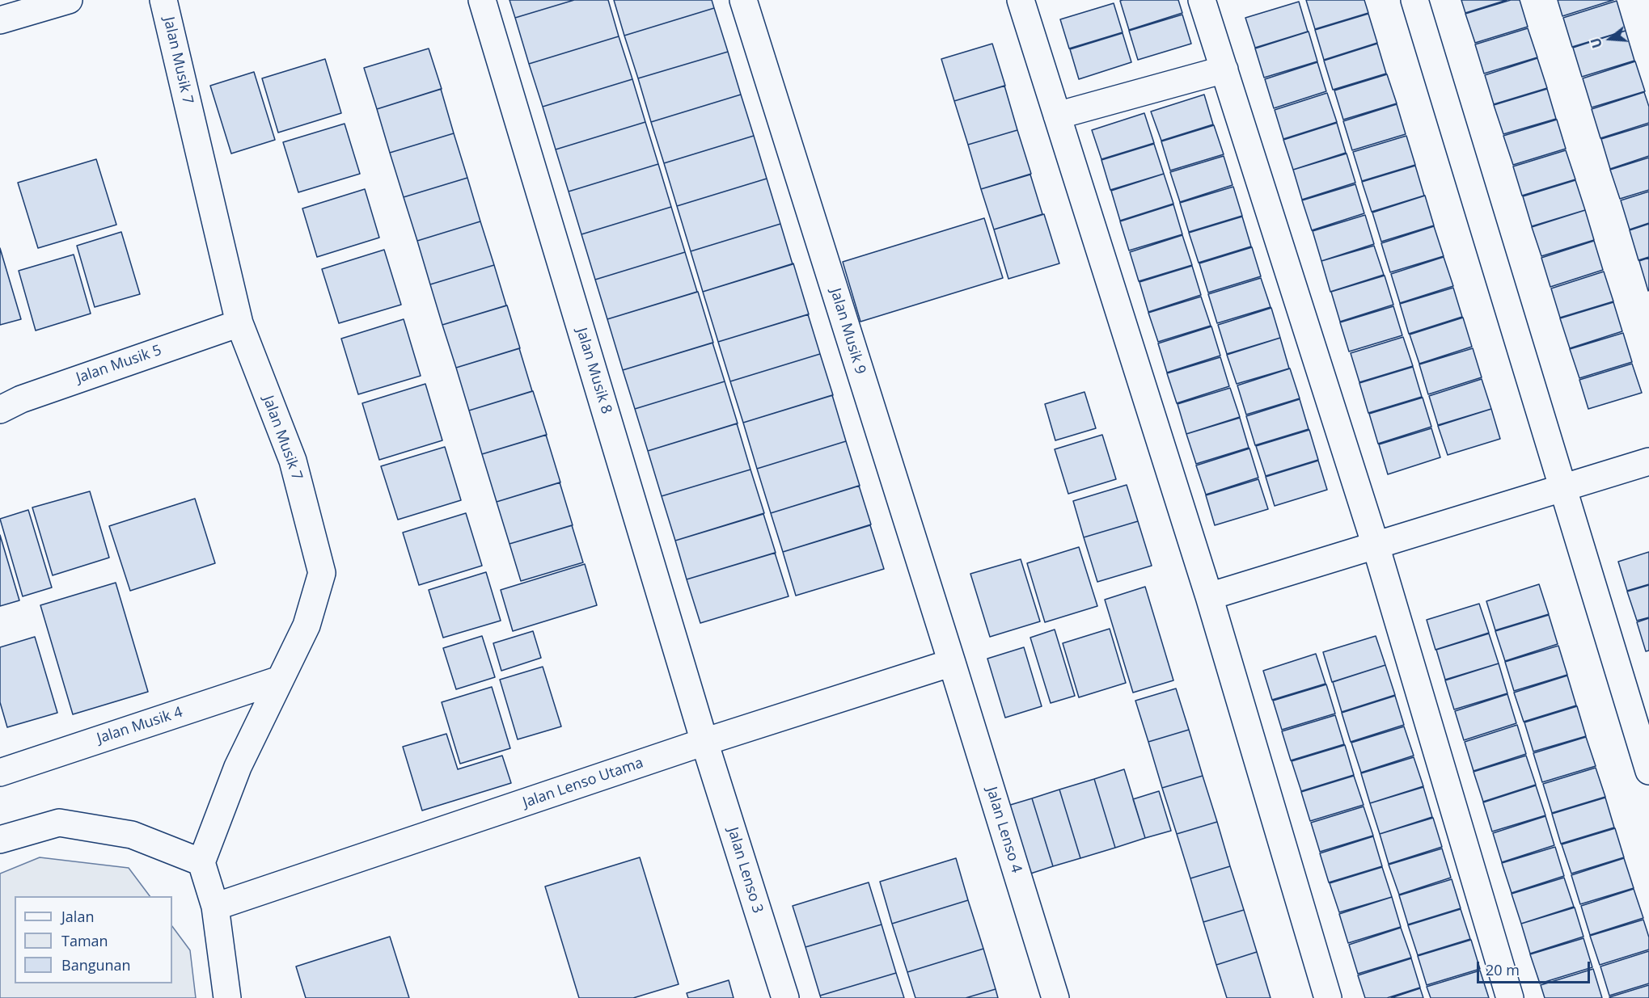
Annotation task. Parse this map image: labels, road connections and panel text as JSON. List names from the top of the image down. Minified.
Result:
{"streets":{"street":["Jalan Musik 7","Jalan Musik 9","Jalan Musik 5","Jalan Musik 8","Jalan Musik 4","Jalan Lenso Utama","Jalan Lenso 4","Jalan Lenso 3"]},"crossings":[["Jalan Musik 7","Jalan Musik 5"],["Jalan Musik 7","Jalan Musik 4"],["Jalan Musik 9","Jalan Lenso Utama"],["Jalan Musik 9","Jalan Lenso 4"],["Jalan Musik 8","Jalan Lenso Utama"],["Jalan Musik 8","Jalan Lenso 3"],["Jalan Lenso Utama","Jalan Lenso 4"],["Jalan Lenso Utama","Jalan Lenso 3"]],"legend":["Jalan","Taman","Bangunan"],"scale_bar":"20 m","north":"left"}
